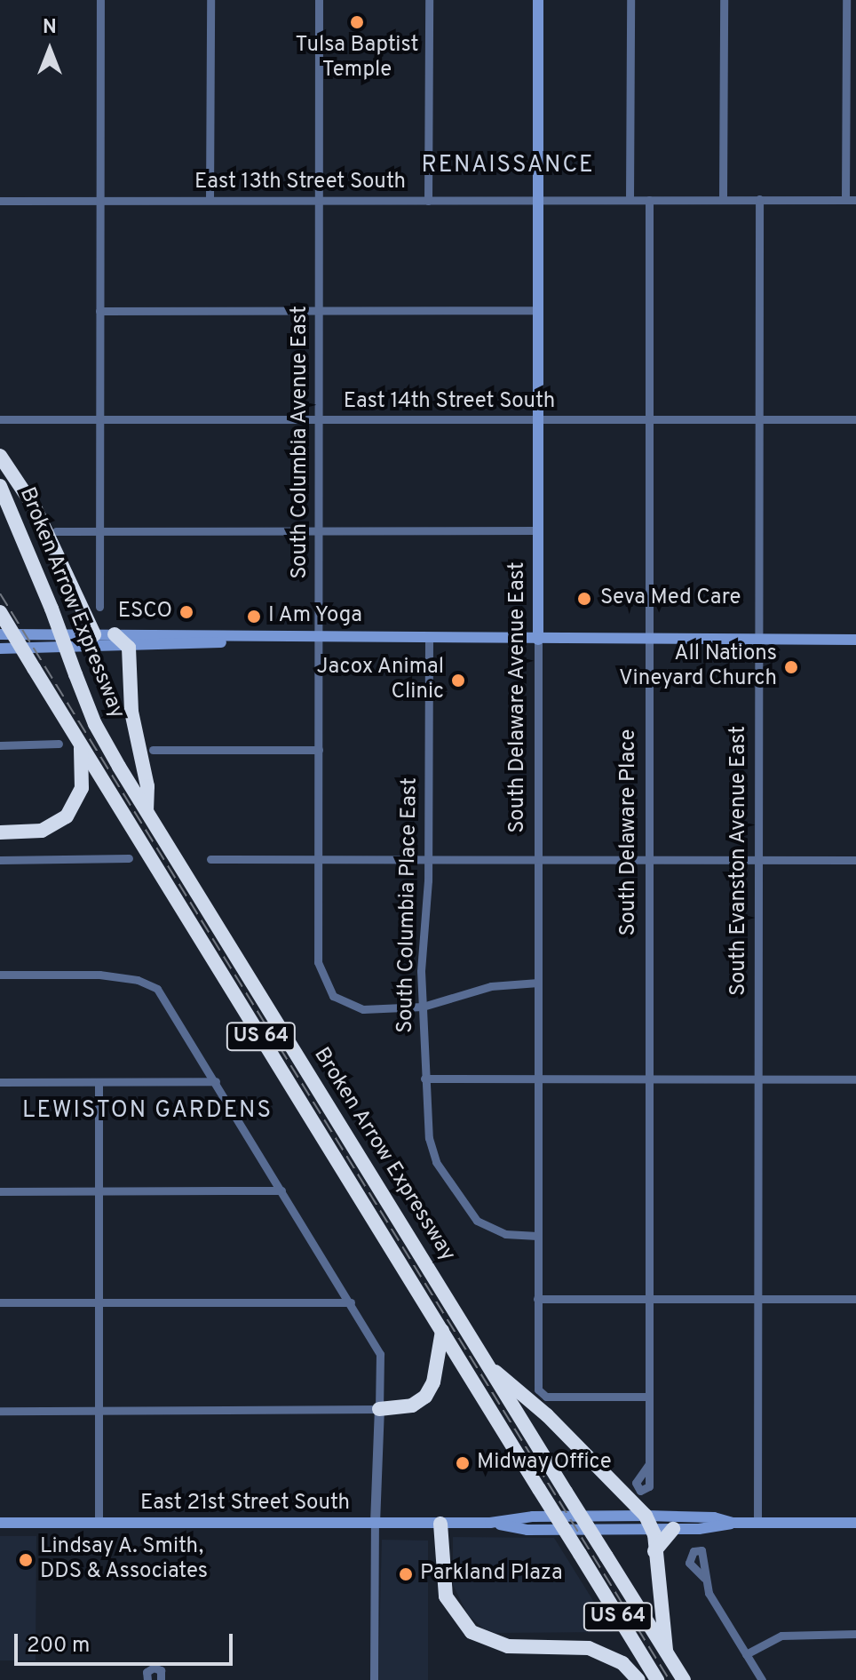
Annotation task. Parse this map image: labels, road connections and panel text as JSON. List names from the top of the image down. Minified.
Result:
{"streets":{"highway":["Broken Arrow Expressway","US 64"],"main road":["South Delaware Avenue East","East 21st Street South"],"street":["East 13th Street South","East 14th Street South","South Columbia Avenue East","South Delaware Place","South Evanston Avenue East","South Columbia Place East"]},"crossings":[["East 13th Street South","South Columbia Avenue East"],["East 13th Street South","South Delaware Avenue East"],["East 13th Street South","South Delaware Place"],["East 13th Street South","South Evanston Avenue East"],["East 14th Street South","South Columbia Avenue East"],["East 14th Street South","South Delaware Avenue East"],["East 14th Street South","South Delaware Place"],["East 14th Street South","South Evanston Avenue East"],["South Columbia Avenue East","South Columbia Place East"],["South Delaware Avenue East","South Delaware Place"],["South Delaware Avenue East","South Columbia Place East"],["South Evanston Avenue East","East 21st Street South"]],"districts":["RENAISSANCE","LEWISTON GARDENS"],"places":["Tulsa Baptist Temple","Seva Med Care","ESCO","I Am Yoga","All Nations Vineyard Church","Jacox Animal Clinic","Midway Office","Lindsay A. Smith, DDS & Associates","Parkland Plaza"],"scale_bar":"200 m","north":"top"}
